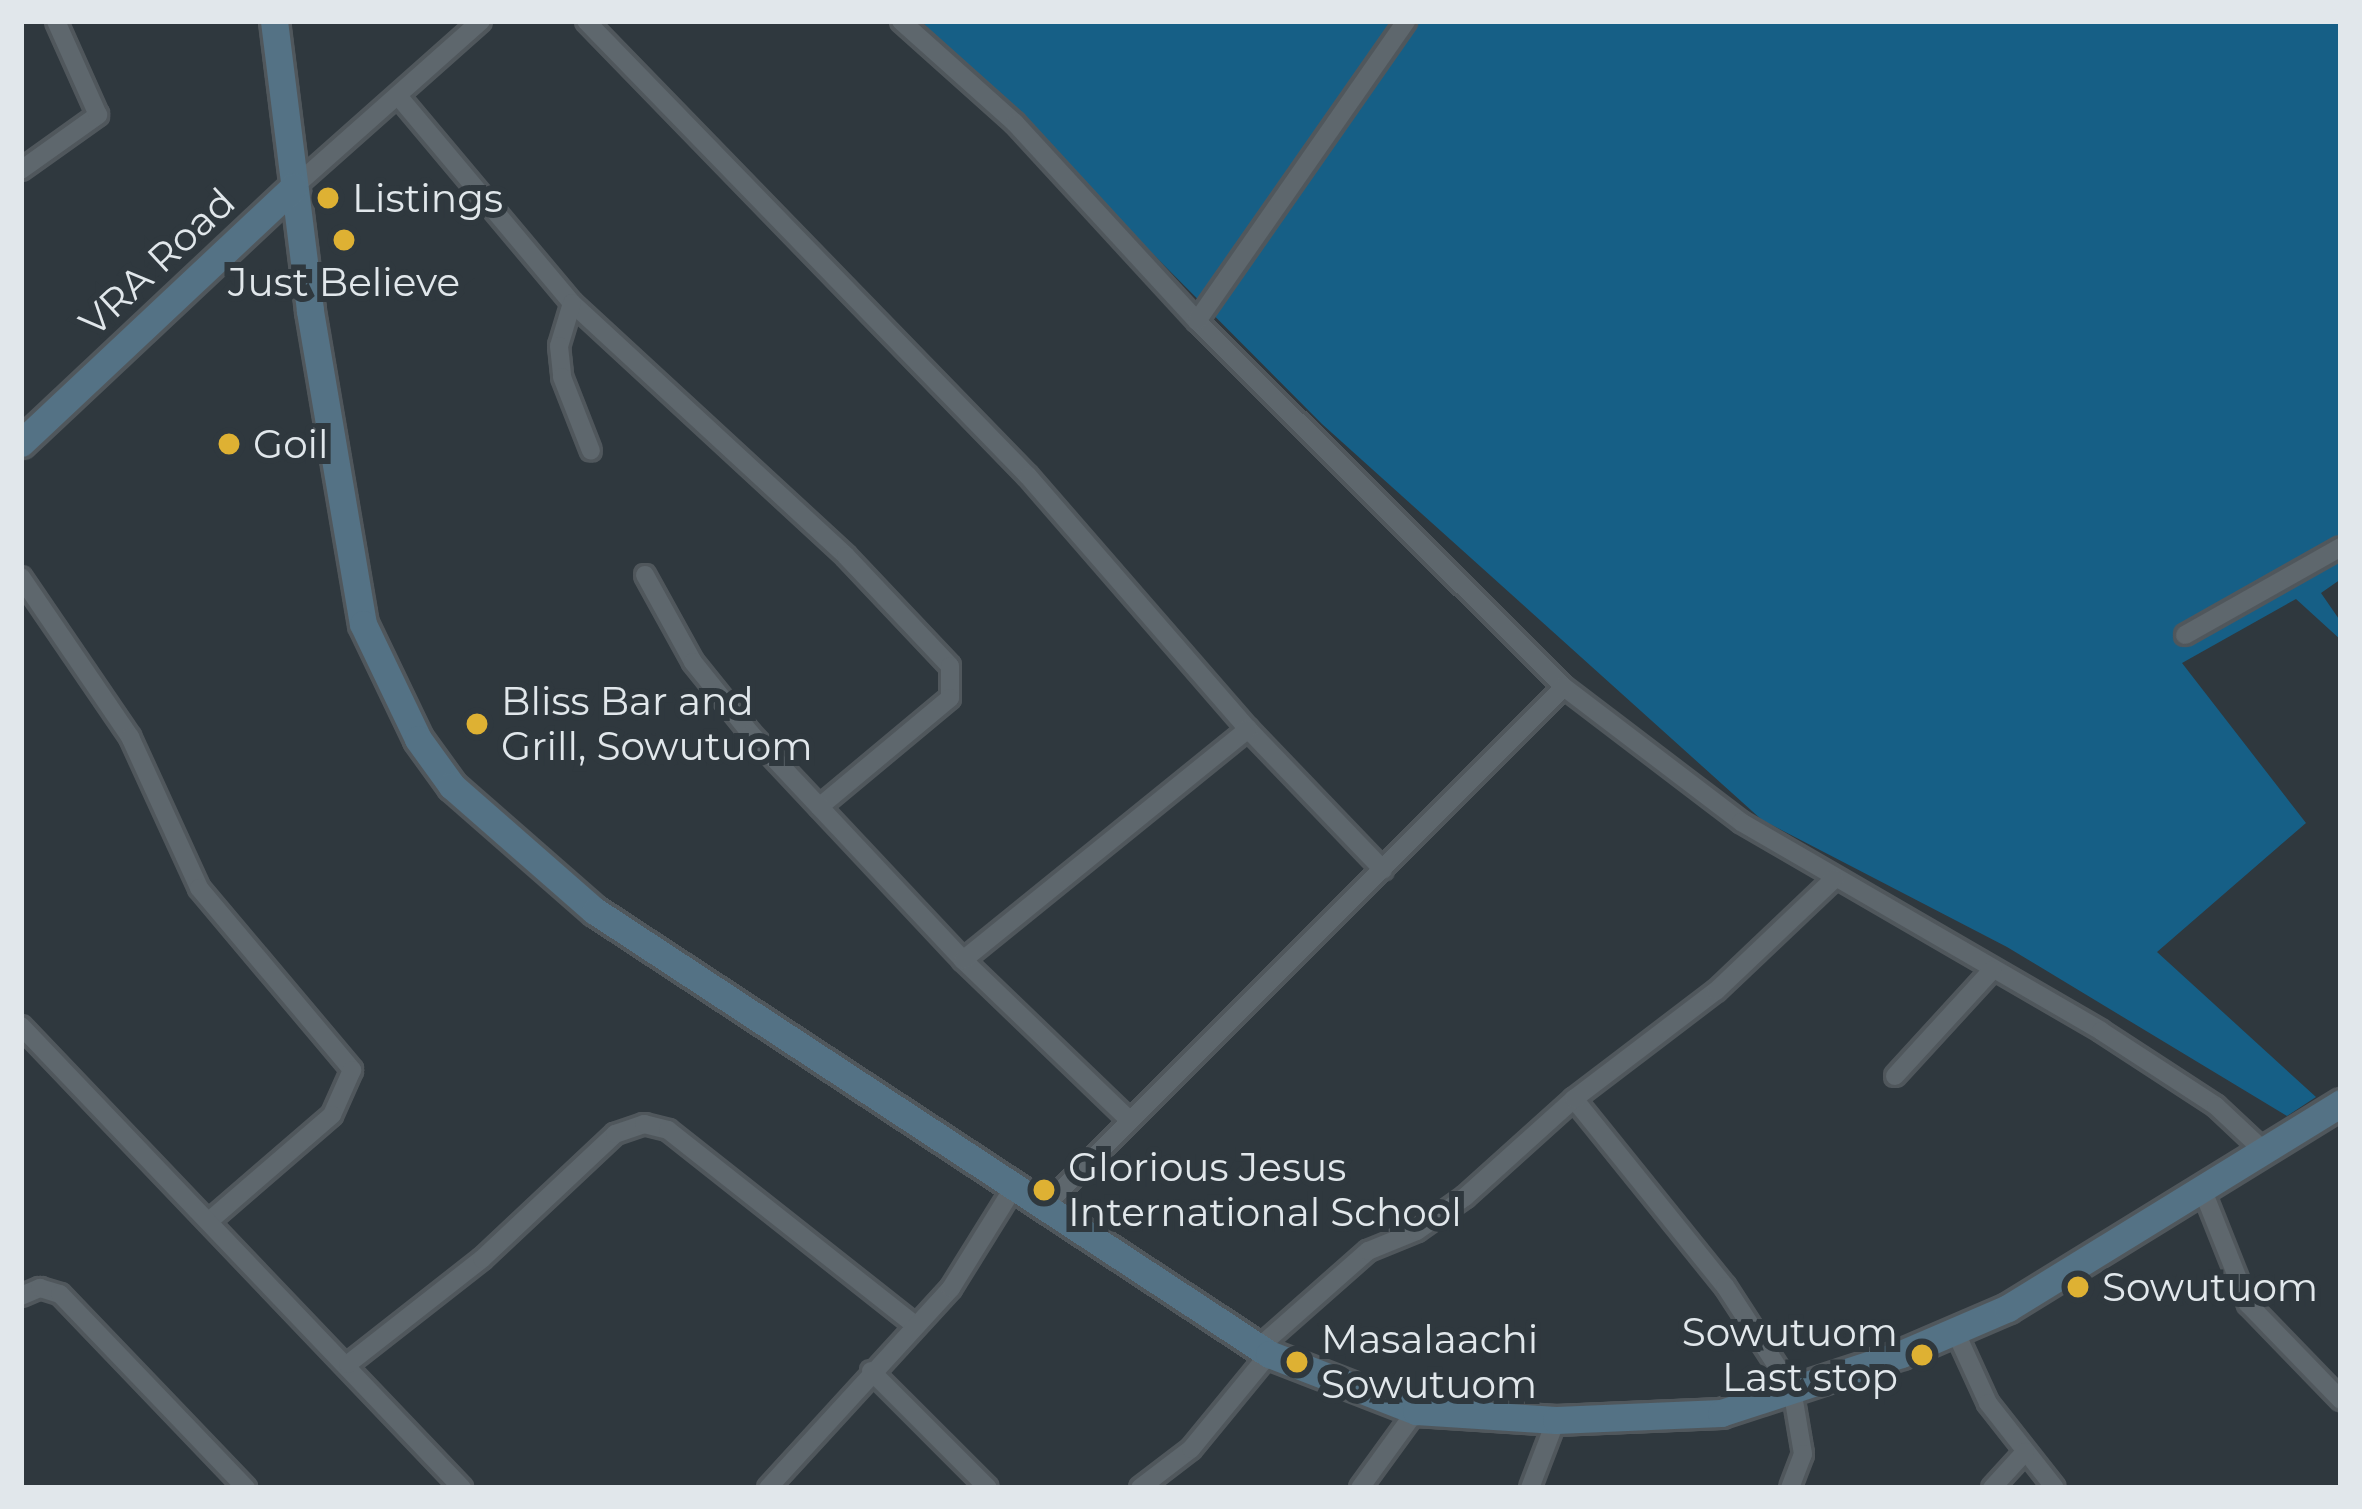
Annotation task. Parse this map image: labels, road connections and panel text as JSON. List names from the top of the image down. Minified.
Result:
{"streets":{"main road":["VRA Road"]},"places":["Listings","Just Believe","Goil","Bliss Bar and Grill, Sowutuom","Glorious Jesus International School","Sowutuom","Sowutuom Last stop","Masalaachi Sowutuom"]}
